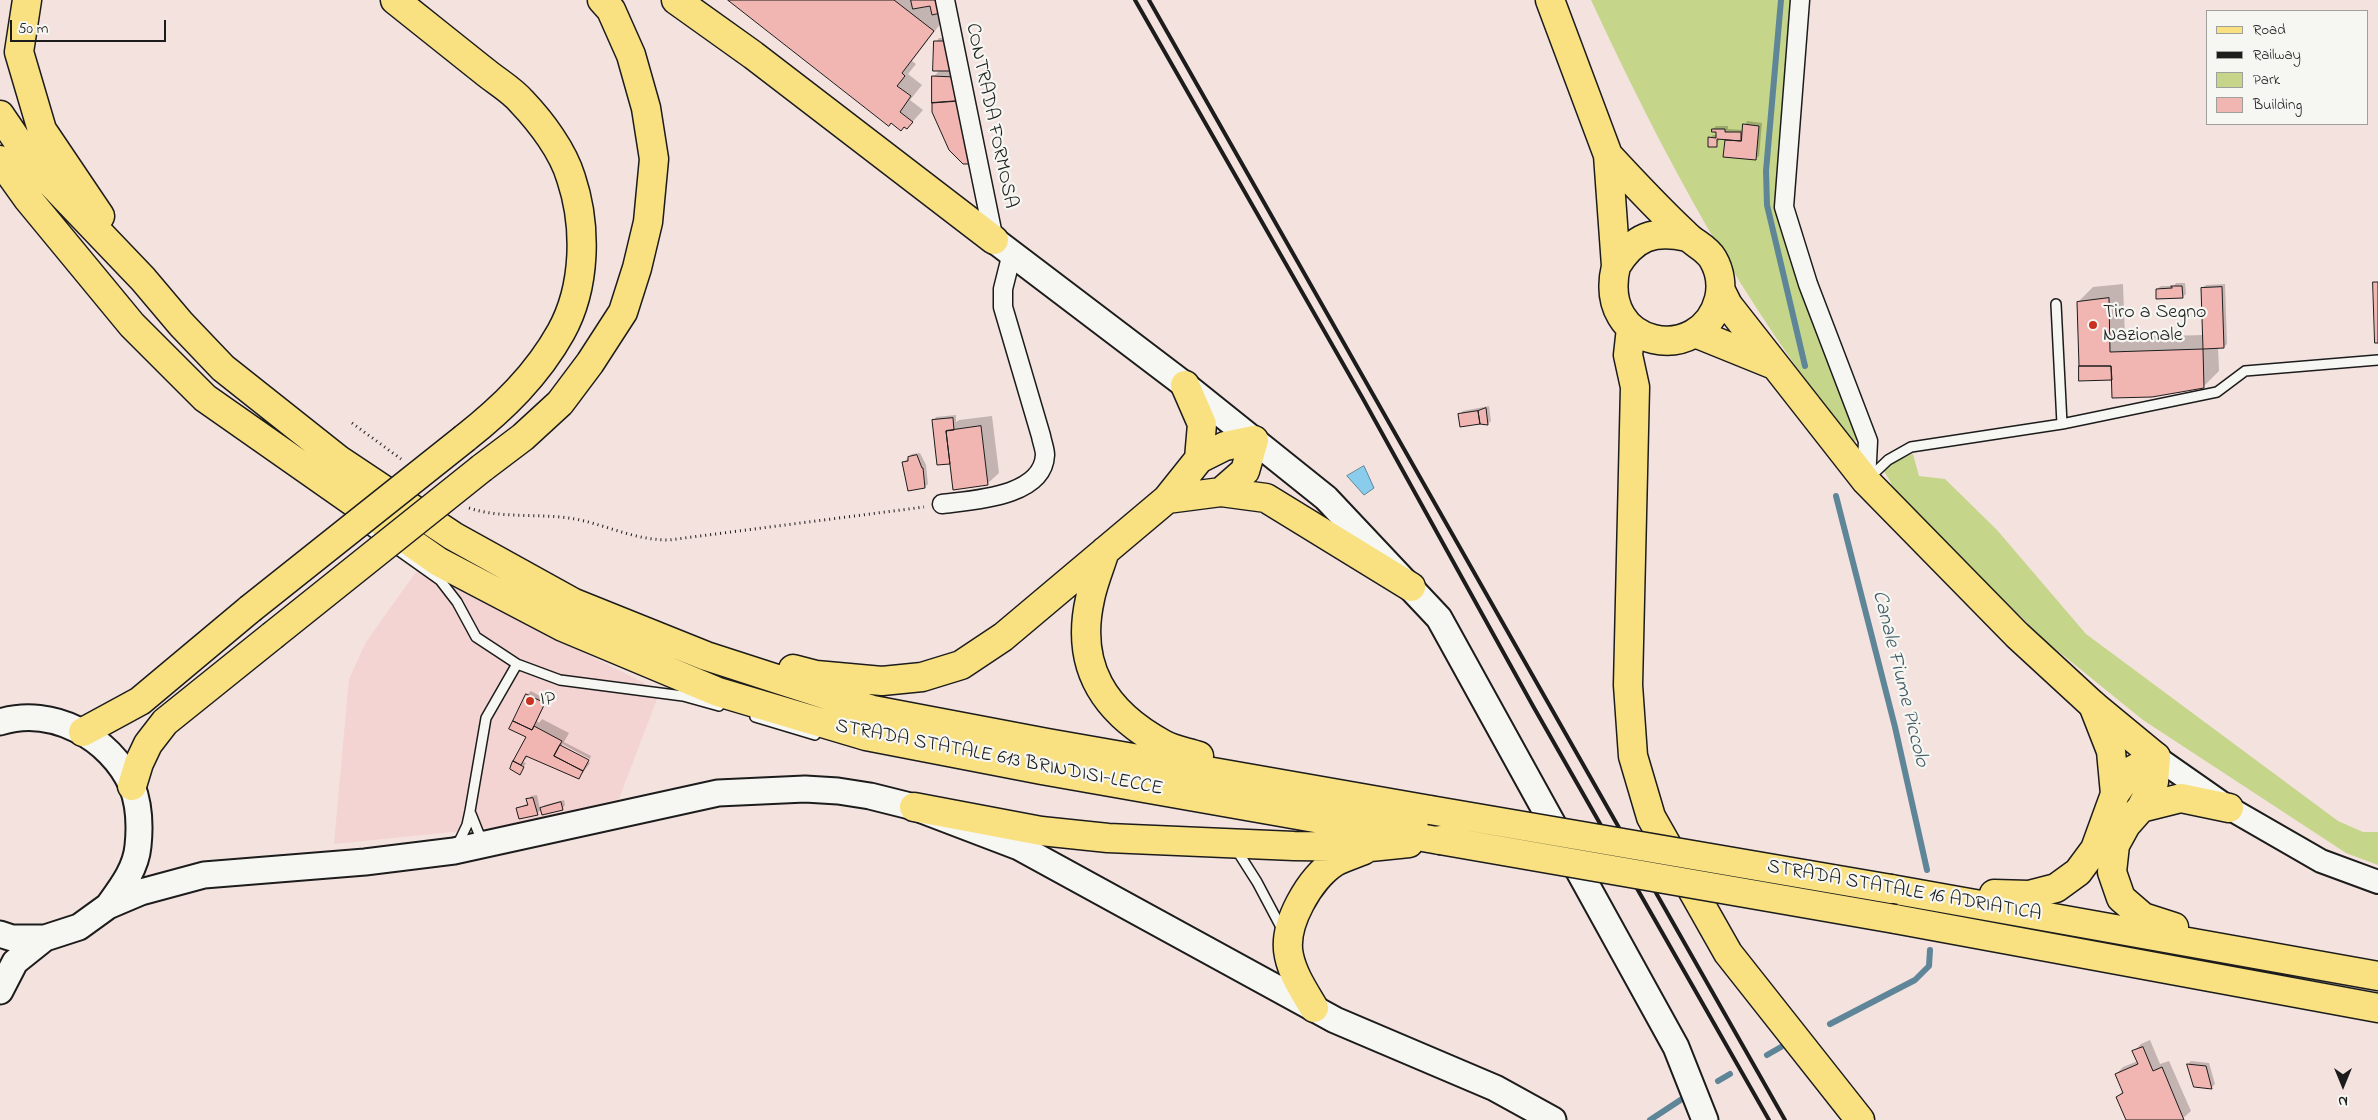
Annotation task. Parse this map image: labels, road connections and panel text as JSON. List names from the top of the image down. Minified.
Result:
{"streets":{"main road":["STRADA STATALE 613 BRINDISI-LECCE","STRADA STATALE 16 ADRIATICA"],"street":["CONTRADA FORMOSA"]},"crossings":[["STRADA STATALE 613 BRINDISI-LECCE","STRADA STATALE 16 ADRIATICA"]],"water":["Canale Fiume Piccolo"],"places":["Tiro a Segno Nazionale","IP"],"legend":["Road","Railway","Park","Building"],"scale_bar":"50 m","north":"bottom"}
